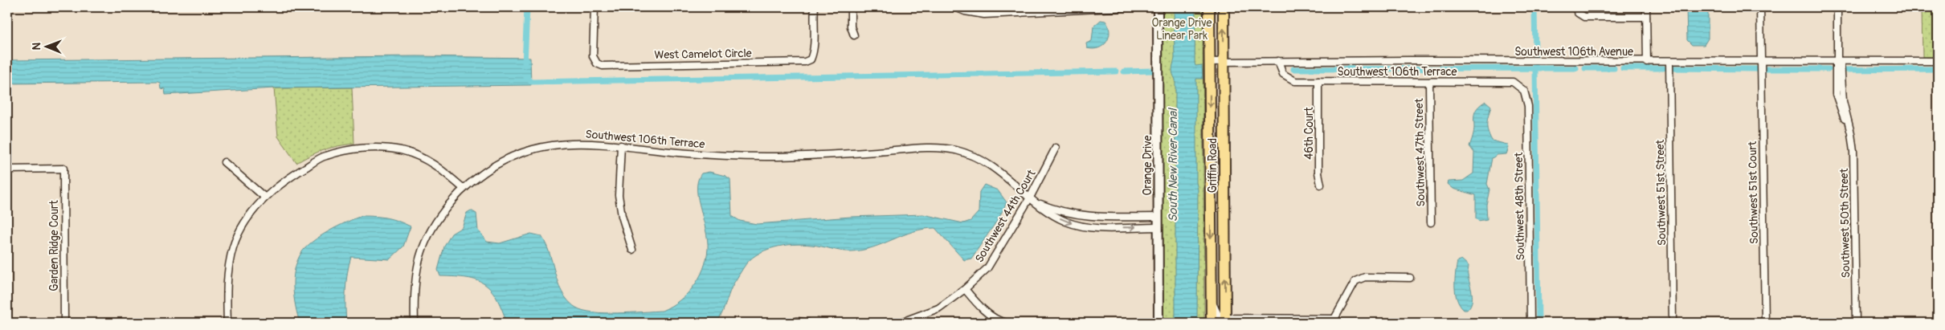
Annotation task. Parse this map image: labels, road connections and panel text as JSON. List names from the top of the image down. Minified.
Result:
{"streets":{"main road":["Griffin Road"],"street":["Southwest 106th Avenue","West Camelot Circle","Southwest 106th Terrace","46th Court","Southwest 47th Street","Orange Drive","Southwest 51st Street","Southwest 51st Court","Southwest 48th Street","Southwest 44th Court","Southwest 50th Street","Garden Ridge Court"]},"crossings":[["Southwest 106th Avenue","Southwest 106th Terrace"],["Southwest 106th Avenue","Griffin Road"],["Southwest 106th Avenue","Southwest 51st Street"],["Southwest 106th Avenue","Southwest 51st Court"],["Southwest 106th Avenue","Southwest 50th Street"],["Southwest 106th Terrace","46th Court"],["Southwest 106th Terrace","Southwest 47th Street"],["Southwest 106th Terrace","Orange Drive"],["Southwest 106th Terrace","Southwest 48th Street"],["Southwest 106th Terrace","Southwest 44th Court"]],"water":["South New River Canal"],"parks":["Orange Drive Linear Park"],"north":"left"}
